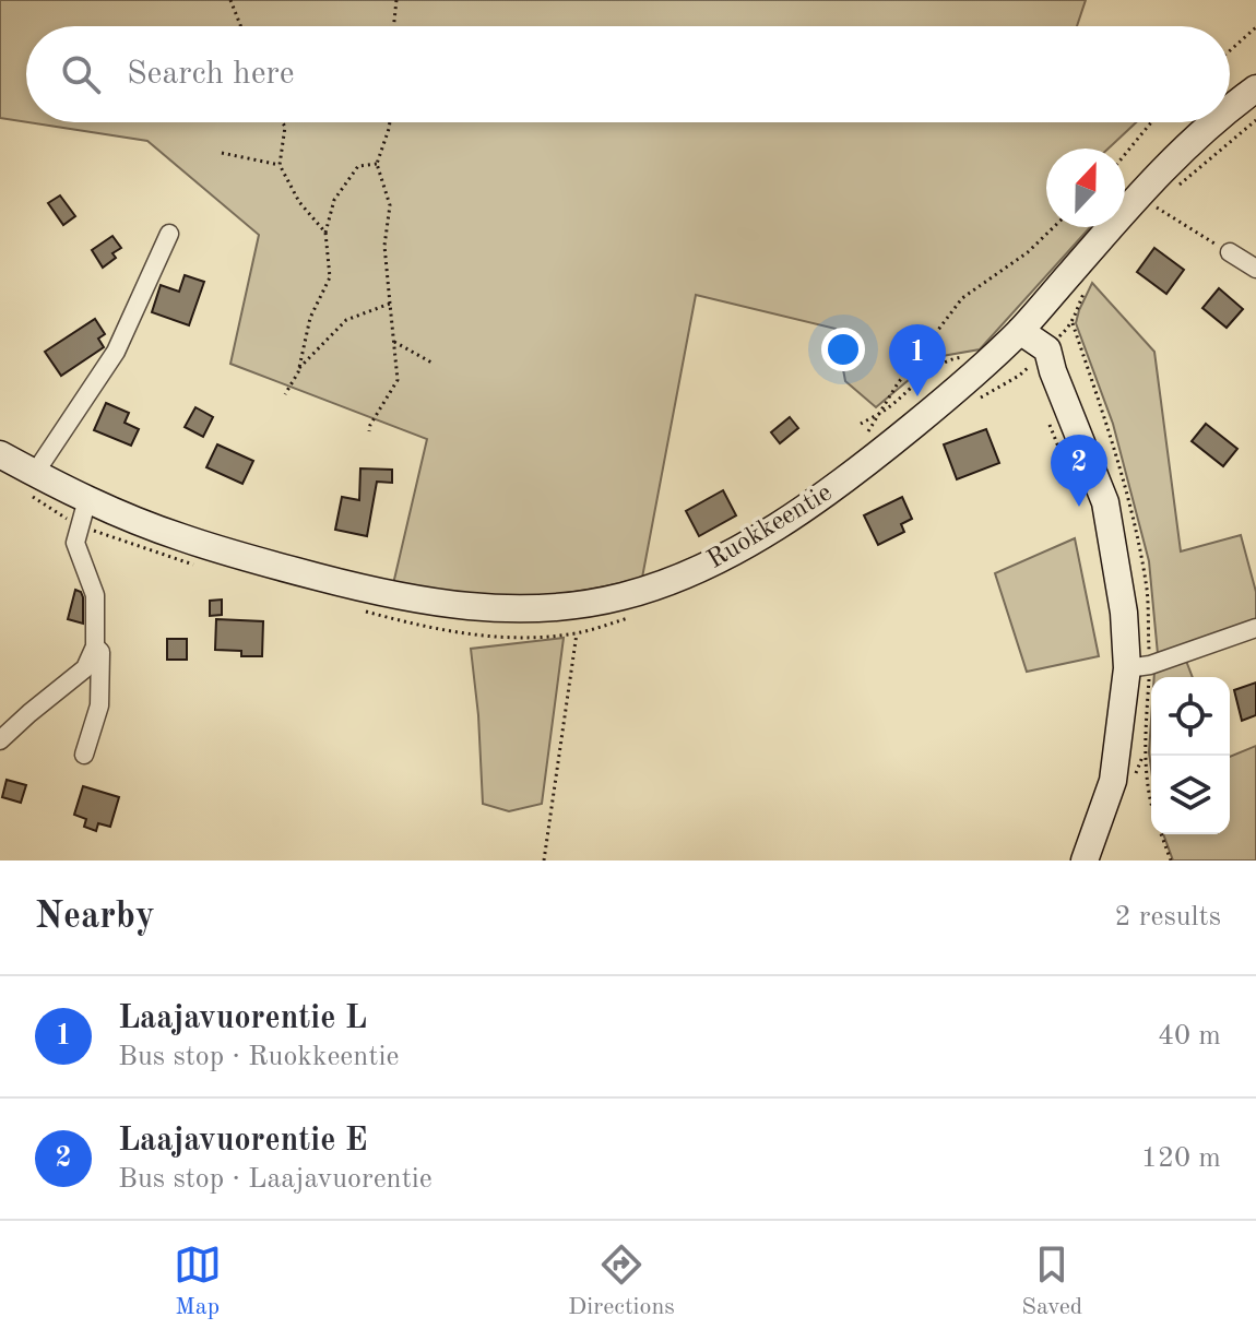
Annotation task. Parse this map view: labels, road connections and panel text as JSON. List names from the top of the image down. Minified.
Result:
{"streets":{"street":["Ruokkeentie"]},"north":"top","page":{"search":"Search here","pins":["1","2"],"heading":["Nearby","2 results"],"list":[{"mark":"1","name":"Laajavuorentie L","note":"Bus stop · Ruokkeentie","value":"40 m"},{"mark":"2","name":"Laajavuorentie E","note":"Bus stop · Laajavuorentie","value":"120 m"}],"nav":["Map","Directions","Saved"]}}
